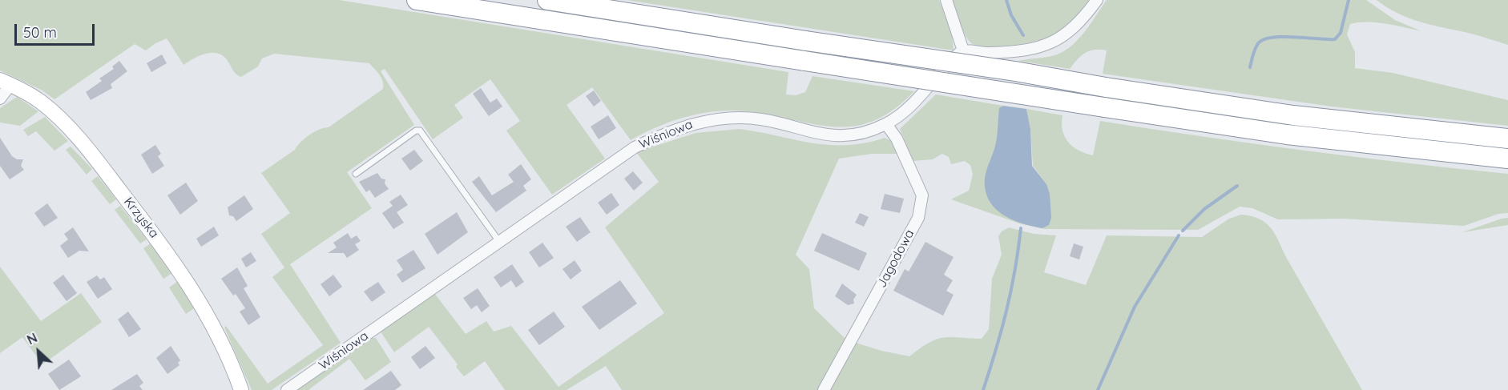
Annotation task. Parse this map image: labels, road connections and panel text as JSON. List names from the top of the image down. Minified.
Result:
{"streets":{"street":["Wiśniowa","Krzyska","Jagodowa"]},"crossings":[["Wiśniowa","Jagodowa"]],"scale_bar":"50 m","north":"top left"}
